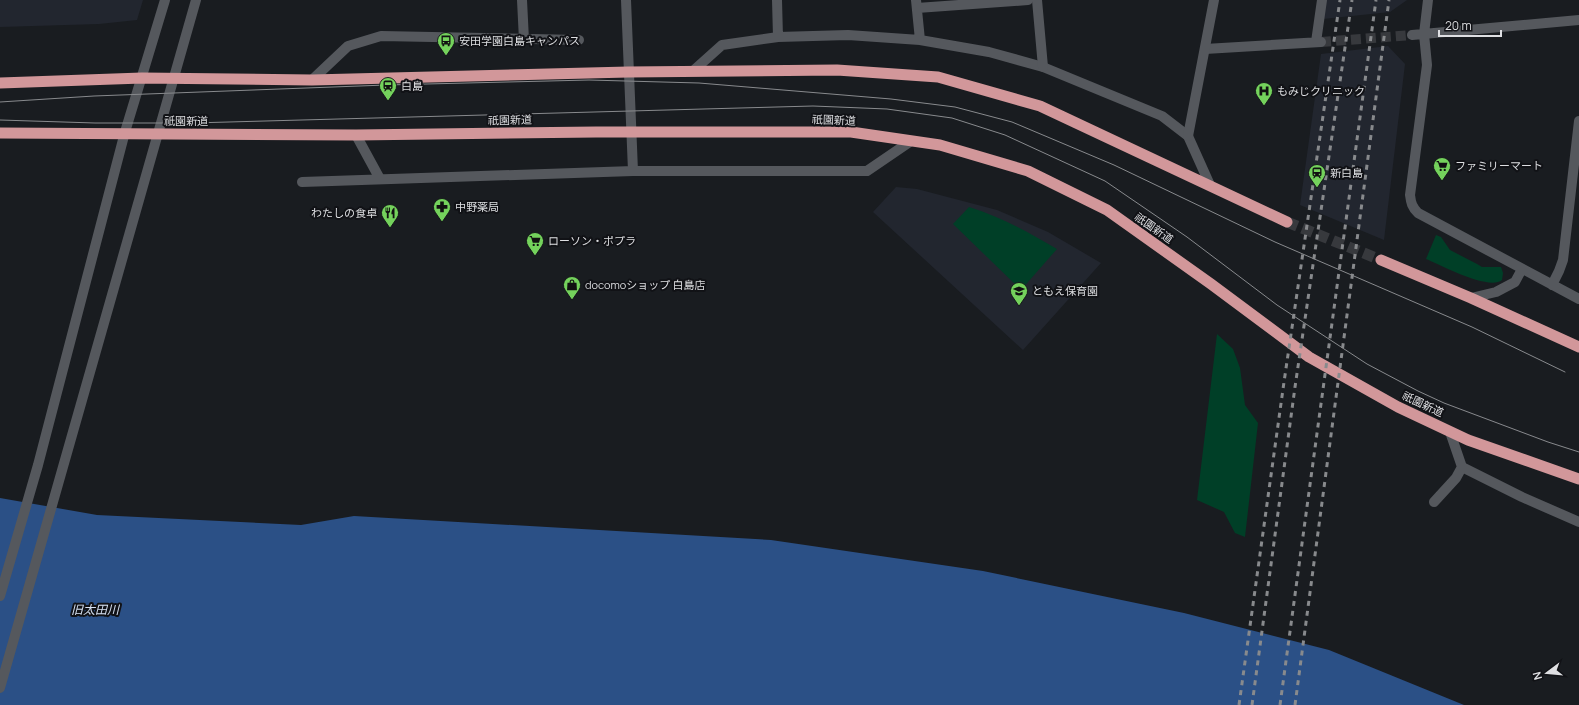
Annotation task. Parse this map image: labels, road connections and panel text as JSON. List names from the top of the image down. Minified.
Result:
{"streets":{"highway":["祇園新道"]},"water":["旧太田川"],"places":{"bus stop":["安田学園白島キャンパス"],"station":["白島","新白島"],"hospital":["もみじクリニック"],"supermarket":["ファミリーマート","ローソン・ポプラ"],"pharmacy":["中野薬局"],"restaurant":["わたしの食卓"],"shop":["docomoショップ 白島店"],"school or university":["ともえ保育園"]},"scale_bar":"20 m","north":"left"}
